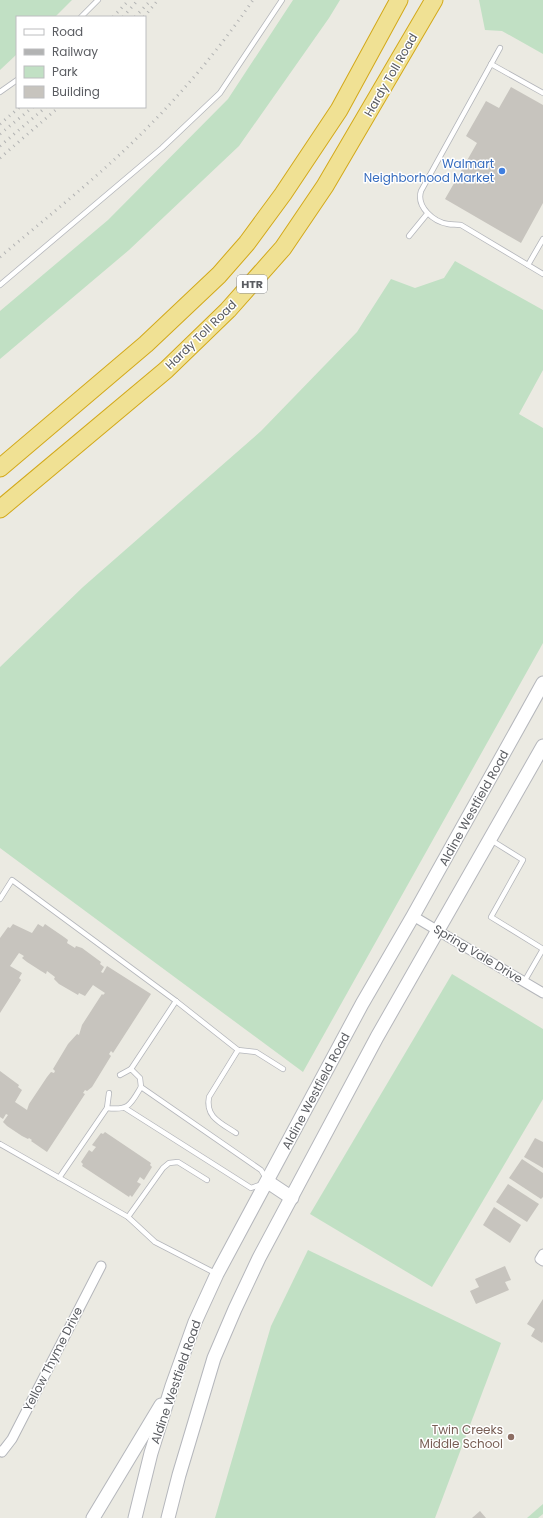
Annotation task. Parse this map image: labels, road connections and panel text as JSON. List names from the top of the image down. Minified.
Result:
{"streets":{"highway":["Hardy Toll Road","HTR"],"main road":["Aldine Westfield Road"],"street":["Spring Vale Drive","Yellow Thyme Drive"]},"crossings":[["Aldine Westfield Road","Spring Vale Drive"]],"places":["Walmart Neighborhood Market","Twin Creeks Middle School"],"legend":["Road","Railway","Park","Building"]}
